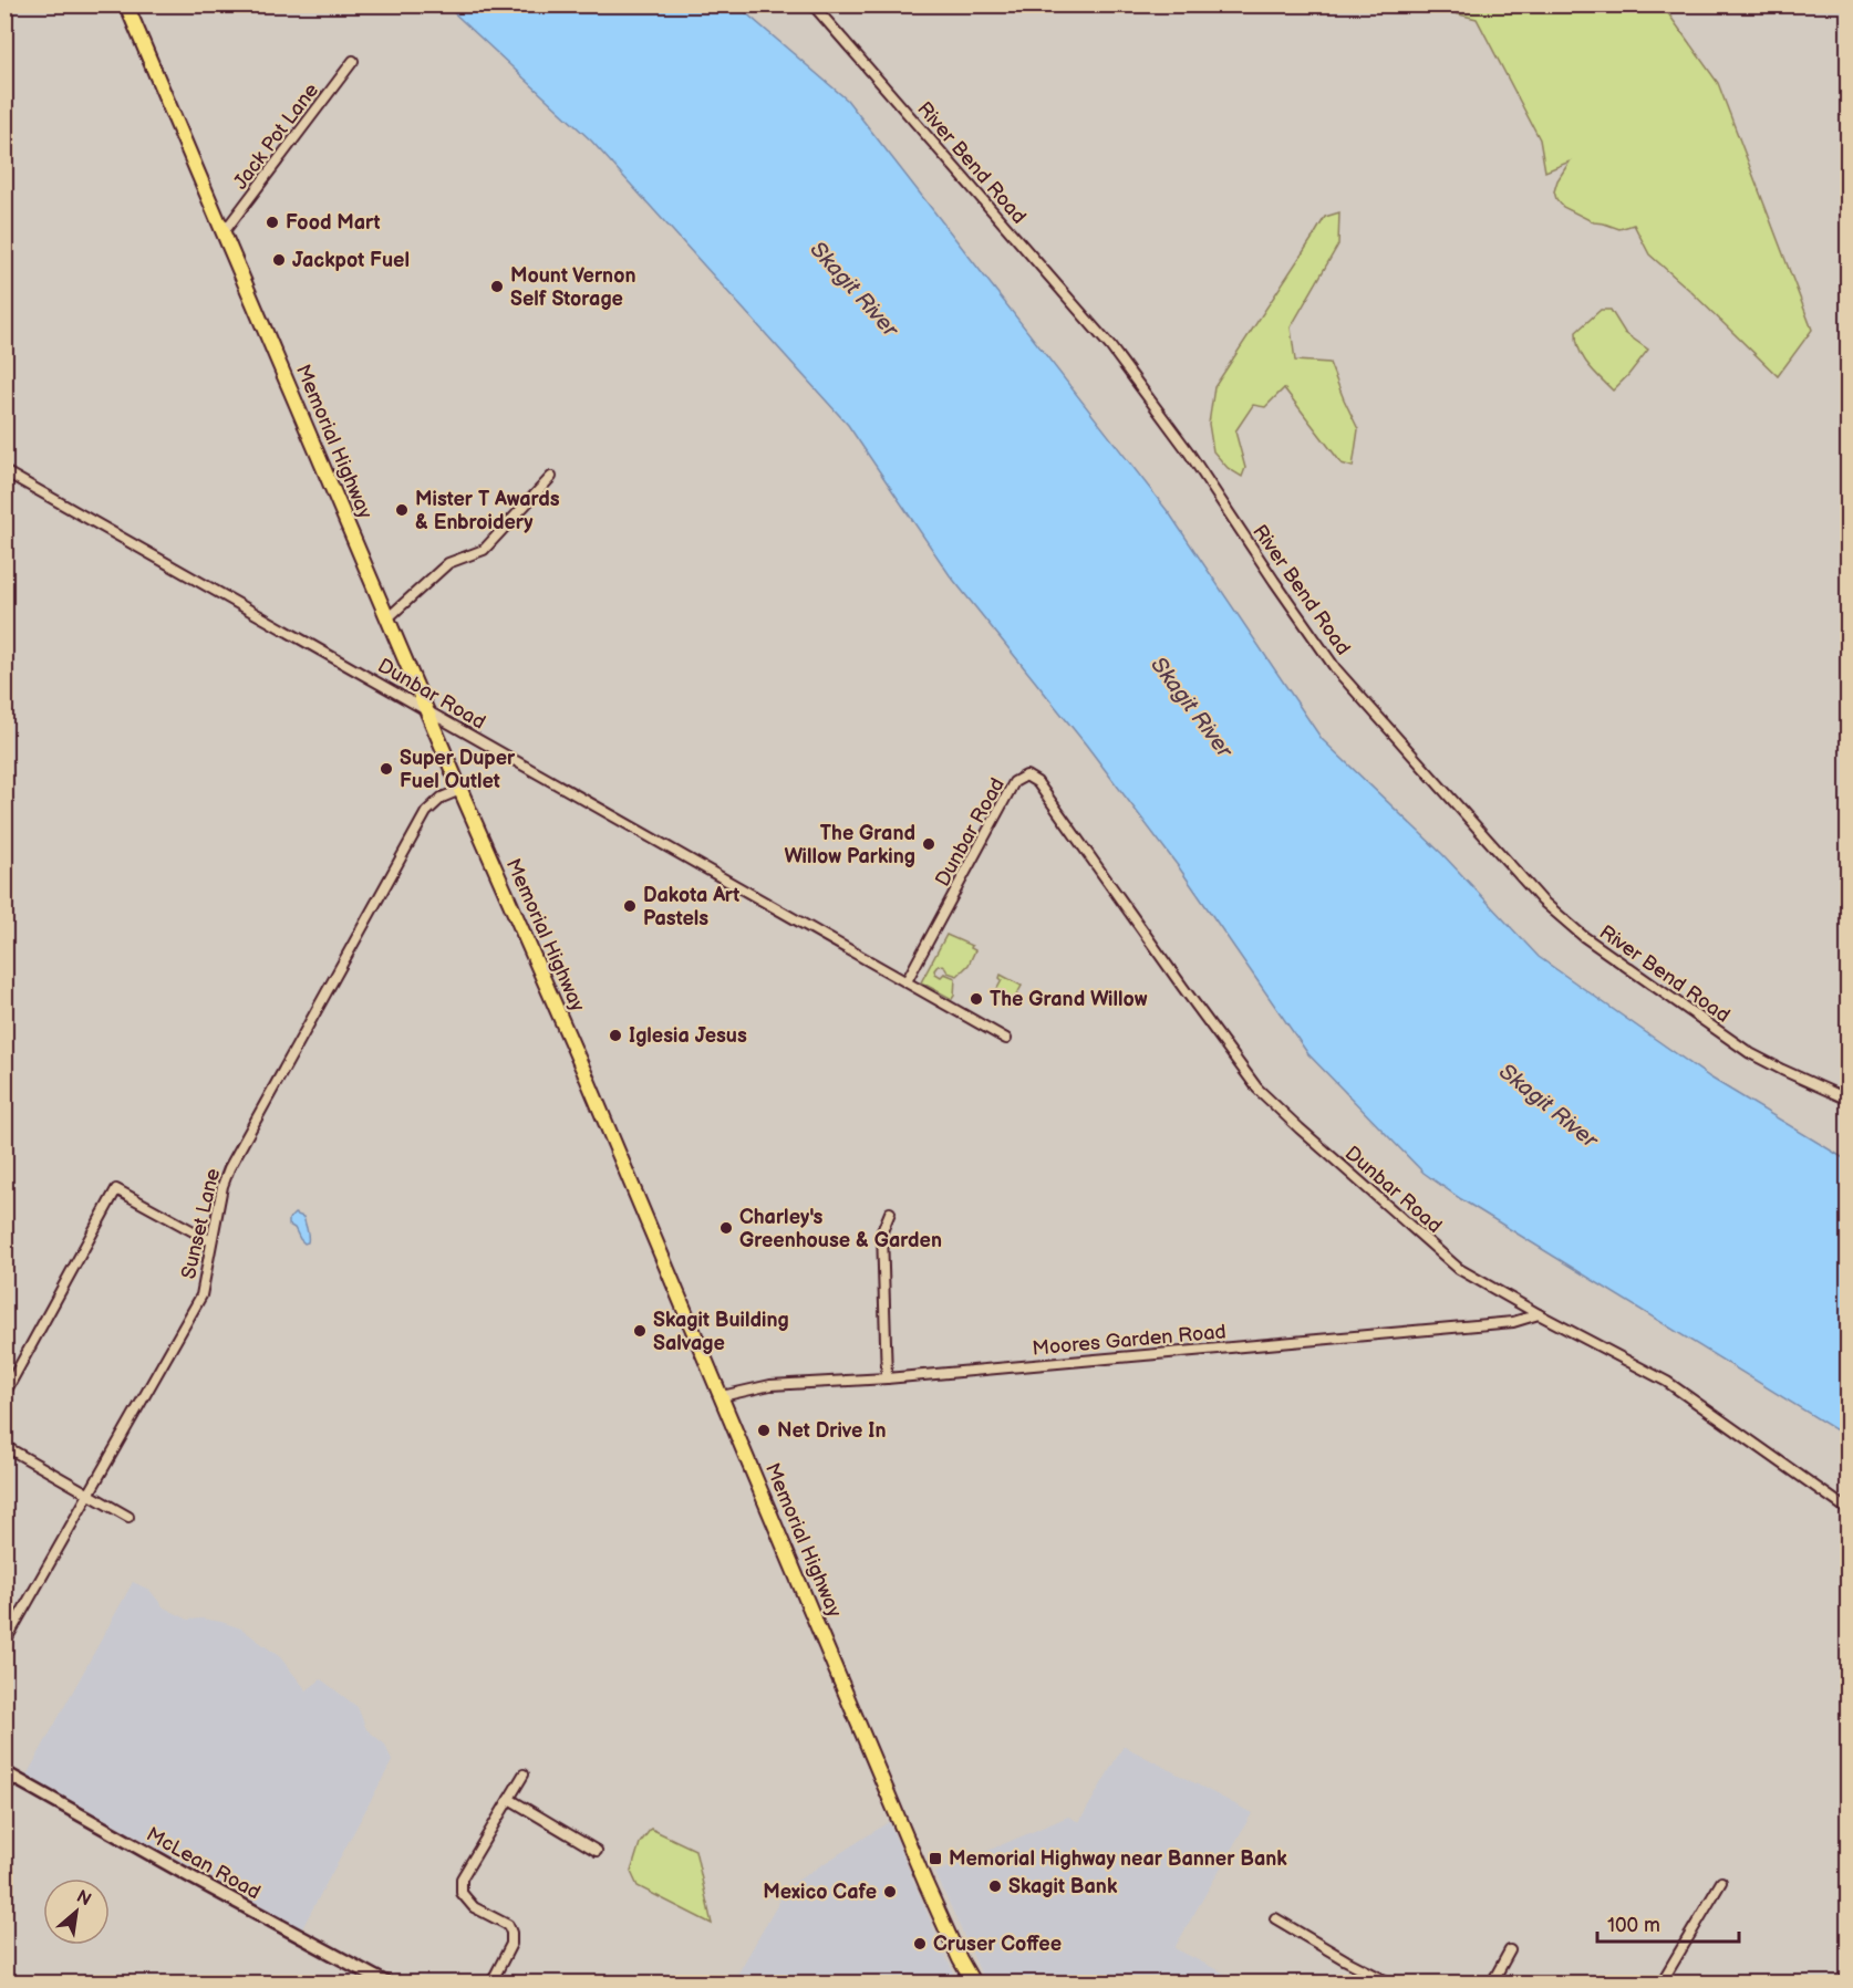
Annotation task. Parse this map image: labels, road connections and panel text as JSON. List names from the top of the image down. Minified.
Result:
{"streets":{"main road":["Memorial Highway"],"street":["Jack Pot Lane","River Bend Road","Dunbar Road","Sunset Lane","Moores Garden Road","McLean Road"]},"crossings":[["Jack Pot Lane","Memorial Highway"],["Memorial Highway","Dunbar Road"],["Memorial Highway","Sunset Lane"],["Memorial Highway","Moores Garden Road"],["Dunbar Road","Moores Garden Road"]],"water":["Skagit River"],"places":{"other":["Food Mart","Jackpot Fuel","Mount Vernon Self Storage","Mister T Awards & Enbroidery","Super Duper Fuel Outlet","The Grand Willow Parking","Dakota Art Pastels","The Grand Willow","Iglesia Jesus","Charley's Greenhouse & Garden","Skagit Building Salvage","Net Drive In","Skagit Bank","Mexico Cafe","Cruser Coffee"],"transit":["Memorial Highway near Banner Bank"]},"scale_bar":"100 m","north":"top right"}
